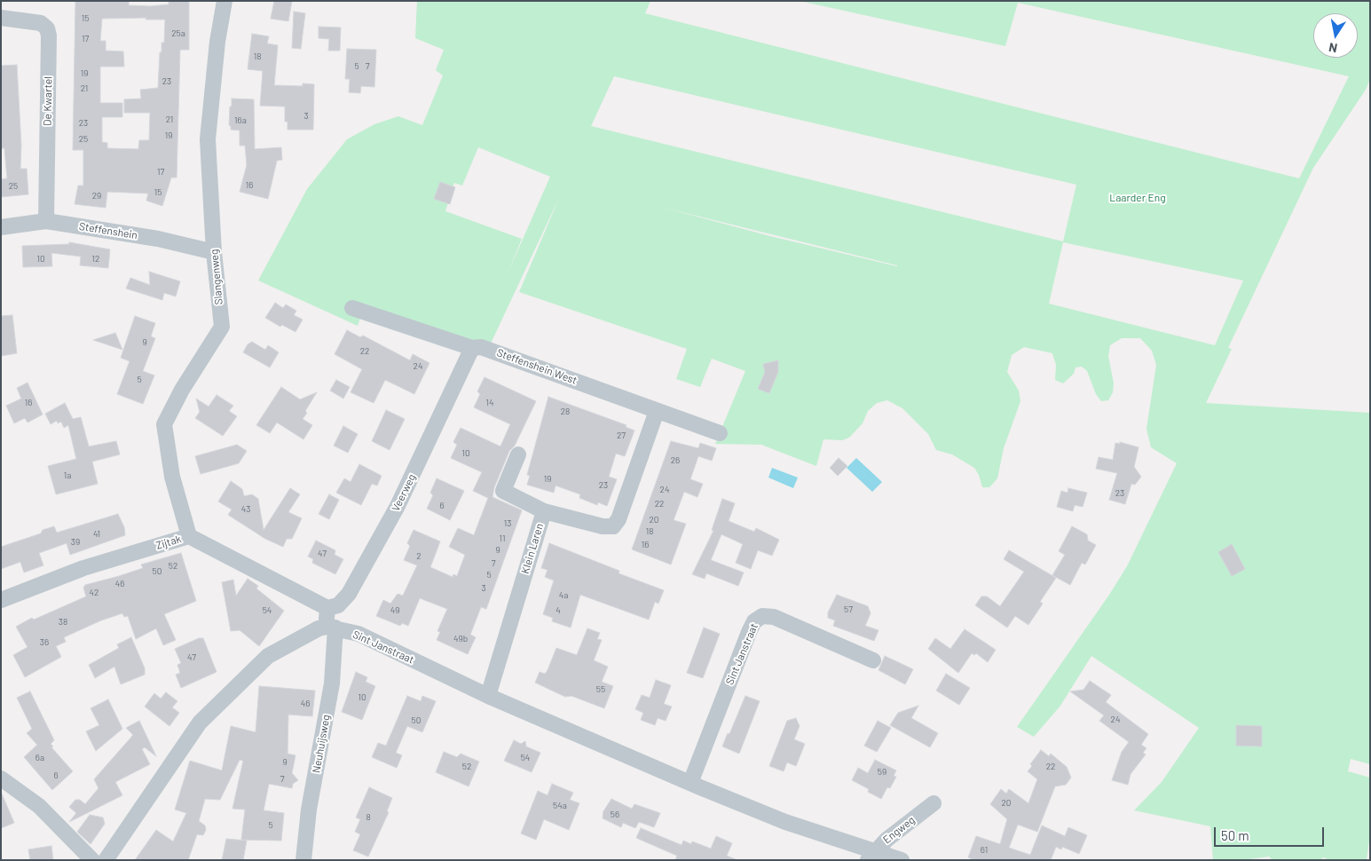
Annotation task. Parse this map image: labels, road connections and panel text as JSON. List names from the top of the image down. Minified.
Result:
{"streets":{"street":["De Kwartel","Steffenshein","Slangenweg","Steffenshein West","Veerweg","Zijtak","Klein Laren","Sint Janstraat","Neuhuijsweg","Engweg"]},"crossings":[["De Kwartel","Steffenshein"],["Steffenshein","Slangenweg"],["Steffenshein West","Veerweg"],["Steffenshein West","Klein Laren"],["Veerweg","Zijtak"],["Klein Laren","Sint Janstraat"],["Sint Janstraat","Neuhuijsweg"],["Sint Janstraat","Engweg"]],"parks":["Laarder Eng"],"house_numbers":["15","25a","17","18","5","7","19","23","21","3","21","16a","23","19","25","17","16","25","15","29","10","12","9","22","24","5","16","14","28","27","10","26","1a","19","23","24","23","22","6","43","20","13","18","41","11","39","16","9","47","2","7","52","50","5","46","3","42","4a","57","54","49","4","38","49b","36","47","55","10","46","24","50","6a","54","9","52","22","59","6","7","20","54a","56","8","5","61"],"scale_bar":"50 m","north":"bottom"}
